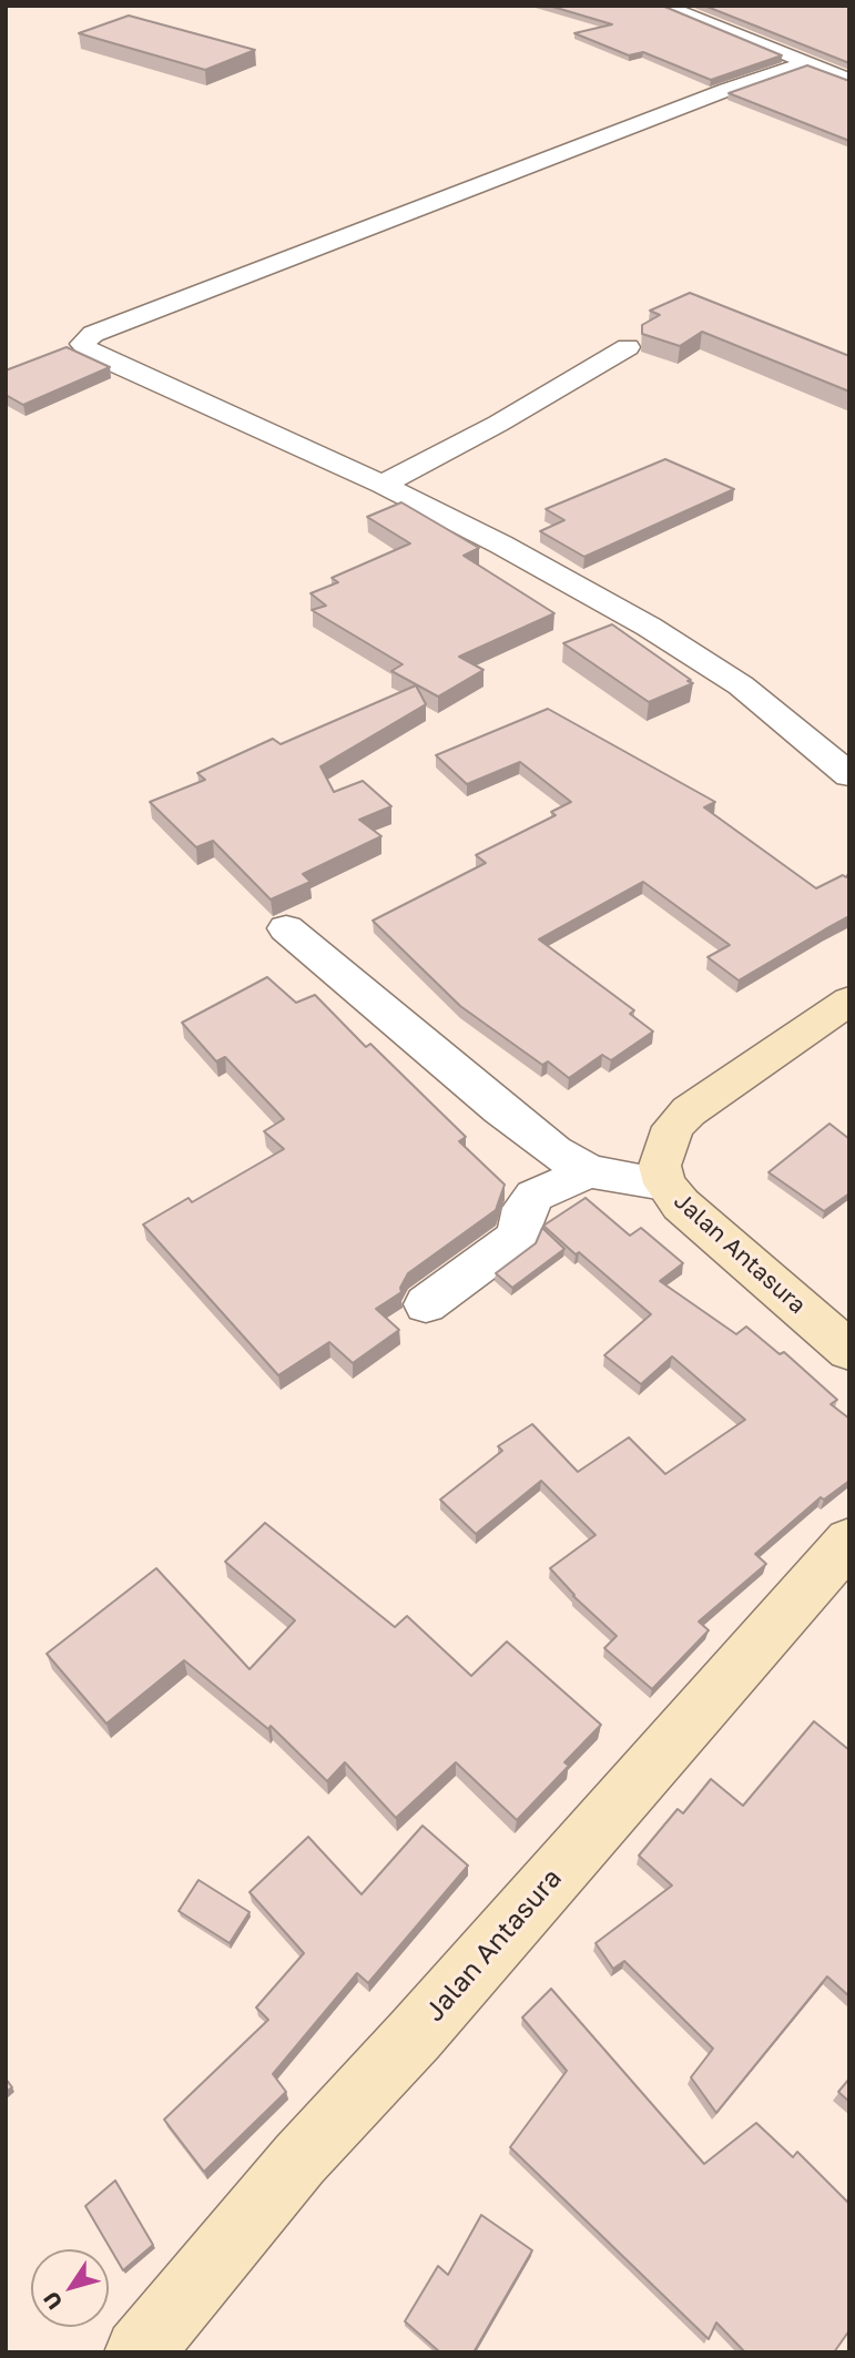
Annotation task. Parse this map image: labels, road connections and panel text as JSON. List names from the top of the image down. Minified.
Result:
{"streets":{"main road":["Jalan Antasura"]},"north":"bottom left"}
